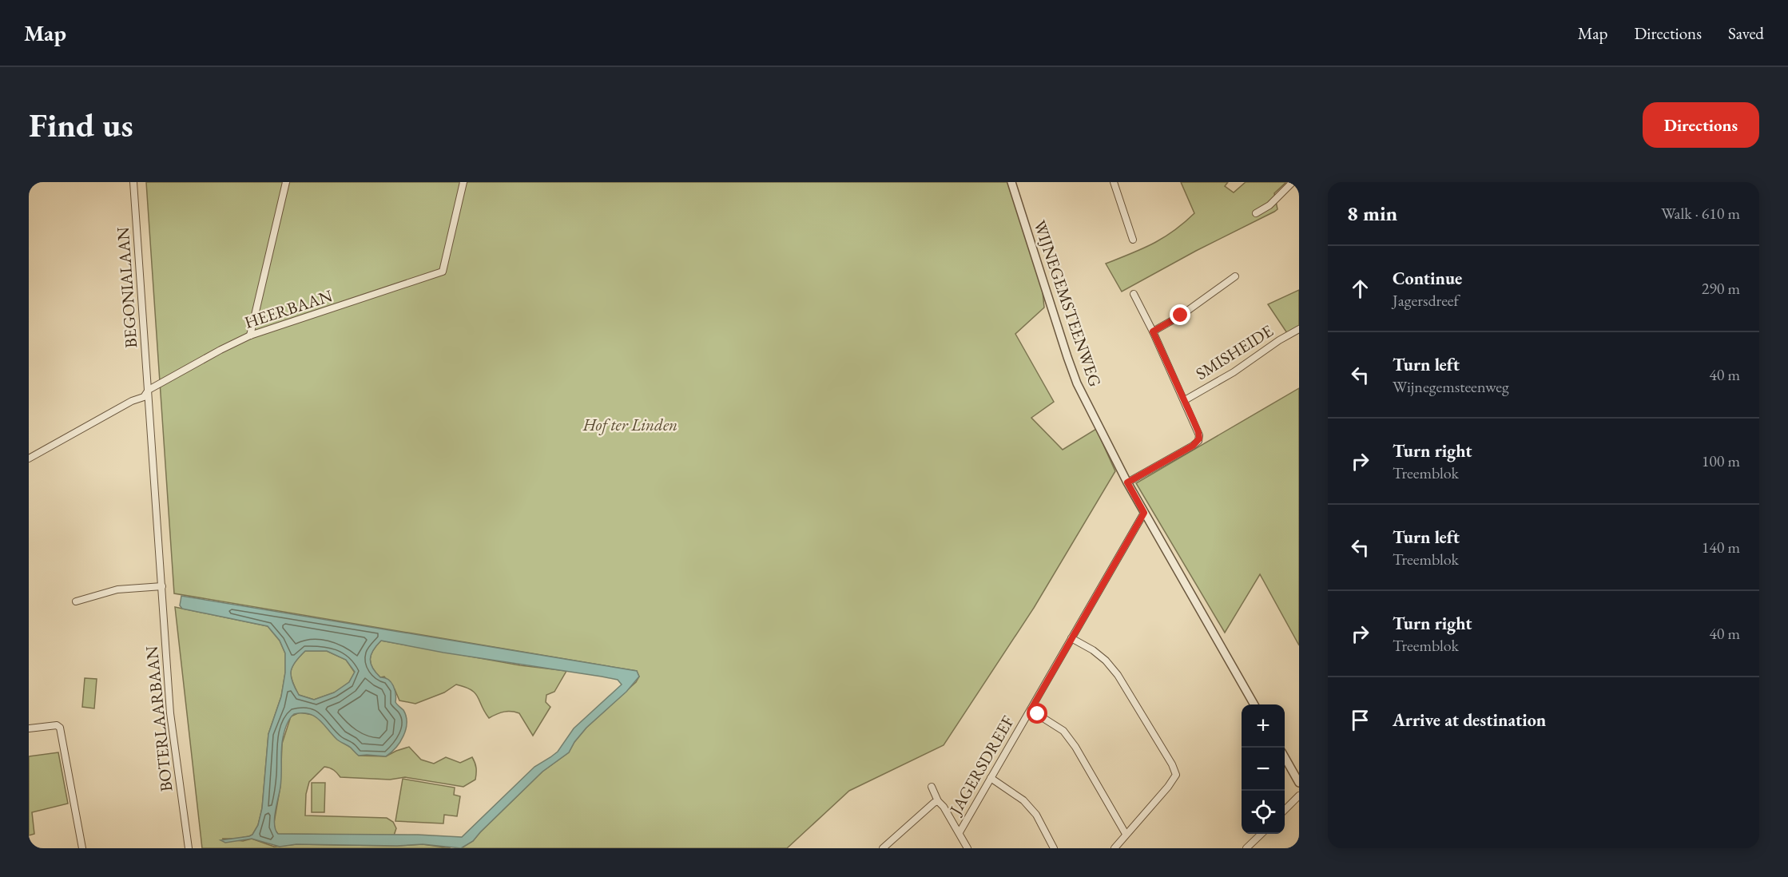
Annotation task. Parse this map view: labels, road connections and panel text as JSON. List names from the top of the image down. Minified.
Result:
{"streets":{"street":["BEGONIALAAN","WIJNEGEMSTEENWEG","HEERBAAN","SMISHEIDE","BOTERLAARBAAN","JAGERSDREEF"]},"crossings":[["BEGONIALAAN","HEERBAAN"],["BEGONIALAAN","BOTERLAARBAAN"],["WIJNEGEMSTEENWEG","JAGERSDREEF"],["HEERBAAN","BOTERLAARBAAN"]],"parks":["Hof ter Linden"],"page":{"header":"Map","nav":["Map","Directions","Saved"],"buttons":"Directions","title":"Find us","heading":["8 min","Walk · 610 m"],"list":[["Continue","Jagersdreef","290 m"],["Turn left","Wijnegemsteenweg","40 m"],["Turn right","Treemblok","100 m"],["Turn left","Treemblok","140 m"],["Turn right","Treemblok","40 m"],"Arrive at destination"],"map_buttons":["+","−"]}}
